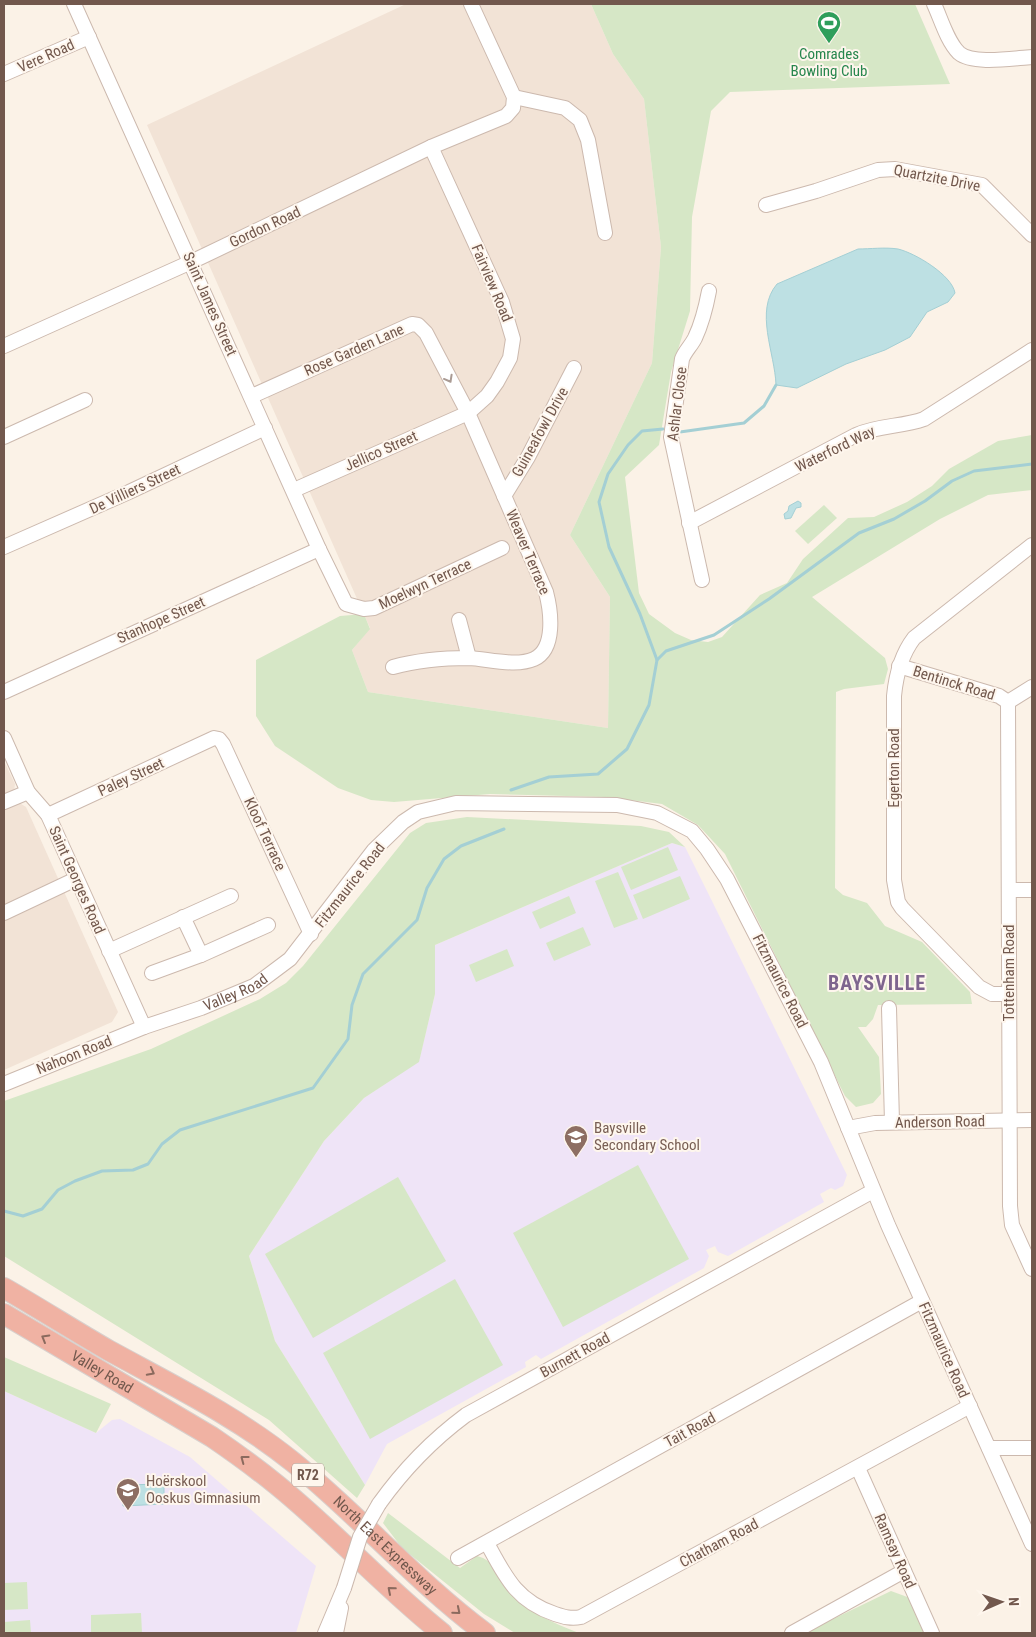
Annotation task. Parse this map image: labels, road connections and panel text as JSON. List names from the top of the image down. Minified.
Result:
{"streets":{"highway":["Valley Road","R72","North East Expressway"],"street":["Vere Road","Quartzite Drive","Gordon Road","Fairview Road","Saint James Street","Rose Garden Lane","Ashlar Close","Guineafowl Drive","Waterford Way","Jellico Street","De Villiers Street","Weaver Terrace","Moelwyn Terrace","Stanhope Street","Bentinck Road","Egerton Road","Paley Street","Kloof Terrace","Saint Georges Road","Fitzmaurice Road","Tottenham Road","Nahoon Road","Anderson Road","Burnett Road","Tait Road","Chatham Road","Ramsay Road"]},"crossings":[["Vere Road","Saint James Street"],["Gordon Road","Fairview Road"],["Gordon Road","Saint James Street"],["Fairview Road","Rose Garden Lane"],["Fairview Road","Jellico Street"],["Fairview Road","Weaver Terrace"],["Saint James Street","Rose Garden Lane"],["Saint James Street","Jellico Street"],["Saint James Street","De Villiers Street"],["Saint James Street","Moelwyn Terrace"],["Saint James Street","Stanhope Street"],["Rose Garden Lane","Jellico Street"],["Rose Garden Lane","Weaver Terrace"],["Ashlar Close","Waterford Way"],["Guineafowl Drive","Weaver Terrace"],["Jellico Street","Weaver Terrace"],["Bentinck Road","Egerton Road"],["Bentinck Road","Tottenham Road"],["Egerton Road","Tottenham Road"],["Paley Street","Kloof Terrace"],["Paley Street","Saint Georges Road"],["Kloof Terrace","Fitzmaurice Road"],["Kloof Terrace","Valley Road"],["Saint Georges Road","Valley Road"],["Saint Georges Road","Nahoon Road"],["Fitzmaurice Road","Valley Road"],["Fitzmaurice Road","Anderson Road"],["Fitzmaurice Road","Burnett Road"],["Fitzmaurice Road","Tait Road"],["Fitzmaurice Road","Chatham Road"],["Tottenham Road","Anderson Road"],["Valley Road","Nahoon Road"],["Valley Road","North East Expressway"],["Tait Road","Chatham Road"],["Chatham Road","Ramsay Road"]],"districts":["BAYSVILLE"],"places":{"sports":["Comrades Bowling Club"],"school or university":["Baysville Secondary School","Hoërskool Ooskus Gimnasium"]},"north":"right"}
